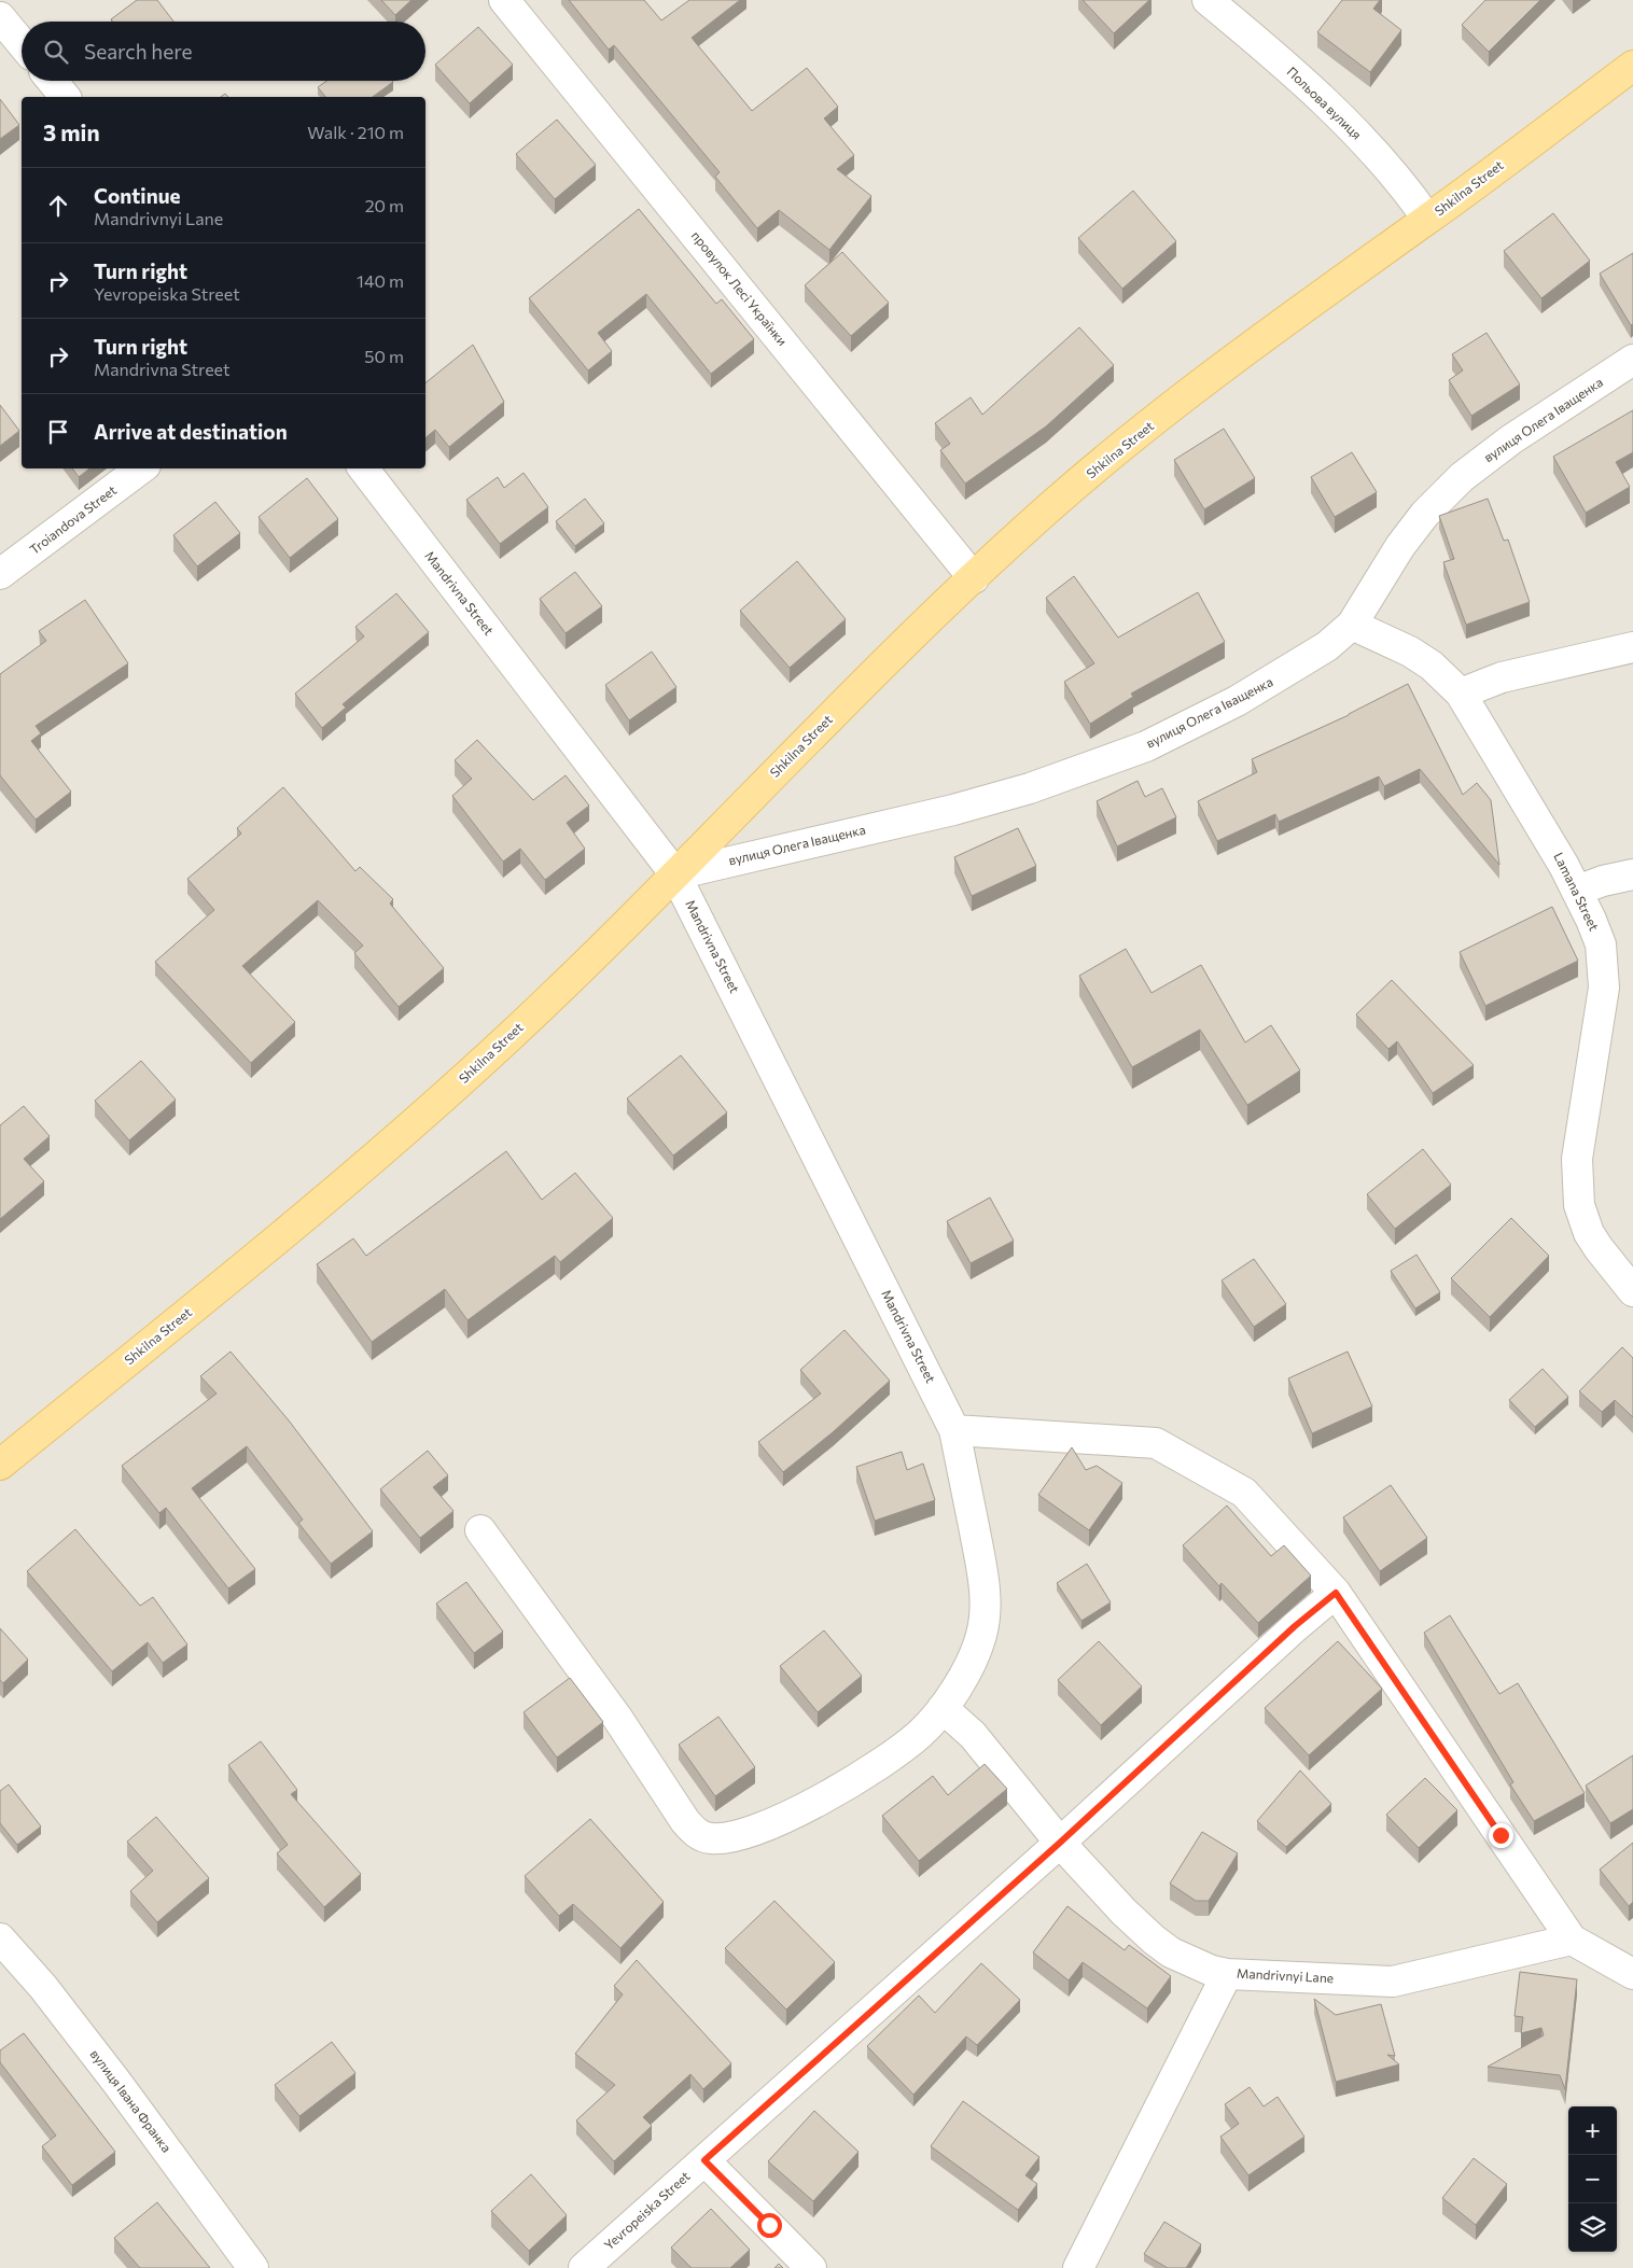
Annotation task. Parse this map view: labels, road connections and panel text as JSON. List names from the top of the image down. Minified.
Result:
{"streets":{"main road":["Shkilna Street"],"street":["Польова вулиця","провулок Лесі Українки","вулиця Олега Іващенка","Troiandova Street","Mandrivna Street","Lamana Street","Mandrivnyi Lane","вулиця Івана Франка","Yevropeiska Street"]},"crossings":[["Польова вулиця","Shkilna Street"],["Shkilna Street","провулок Лесі Українки"],["Shkilna Street","вулиця Олега Іващенка"],["Shkilna Street","Mandrivna Street"],["вулиця Олега Іващенка","Mandrivna Street"],["вулиця Олега Іващенка","Lamana Street"]],"page":{"search":"Search here","heading":["3 min","Walk · 210 m"],"list":[["Continue","Mandrivnyi Lane","20 m"],["Turn right","Yevropeiska Street","140 m"],["Turn right","Mandrivna Street","50 m"],"Arrive at destination"],"map_buttons":["+","−"]}}
